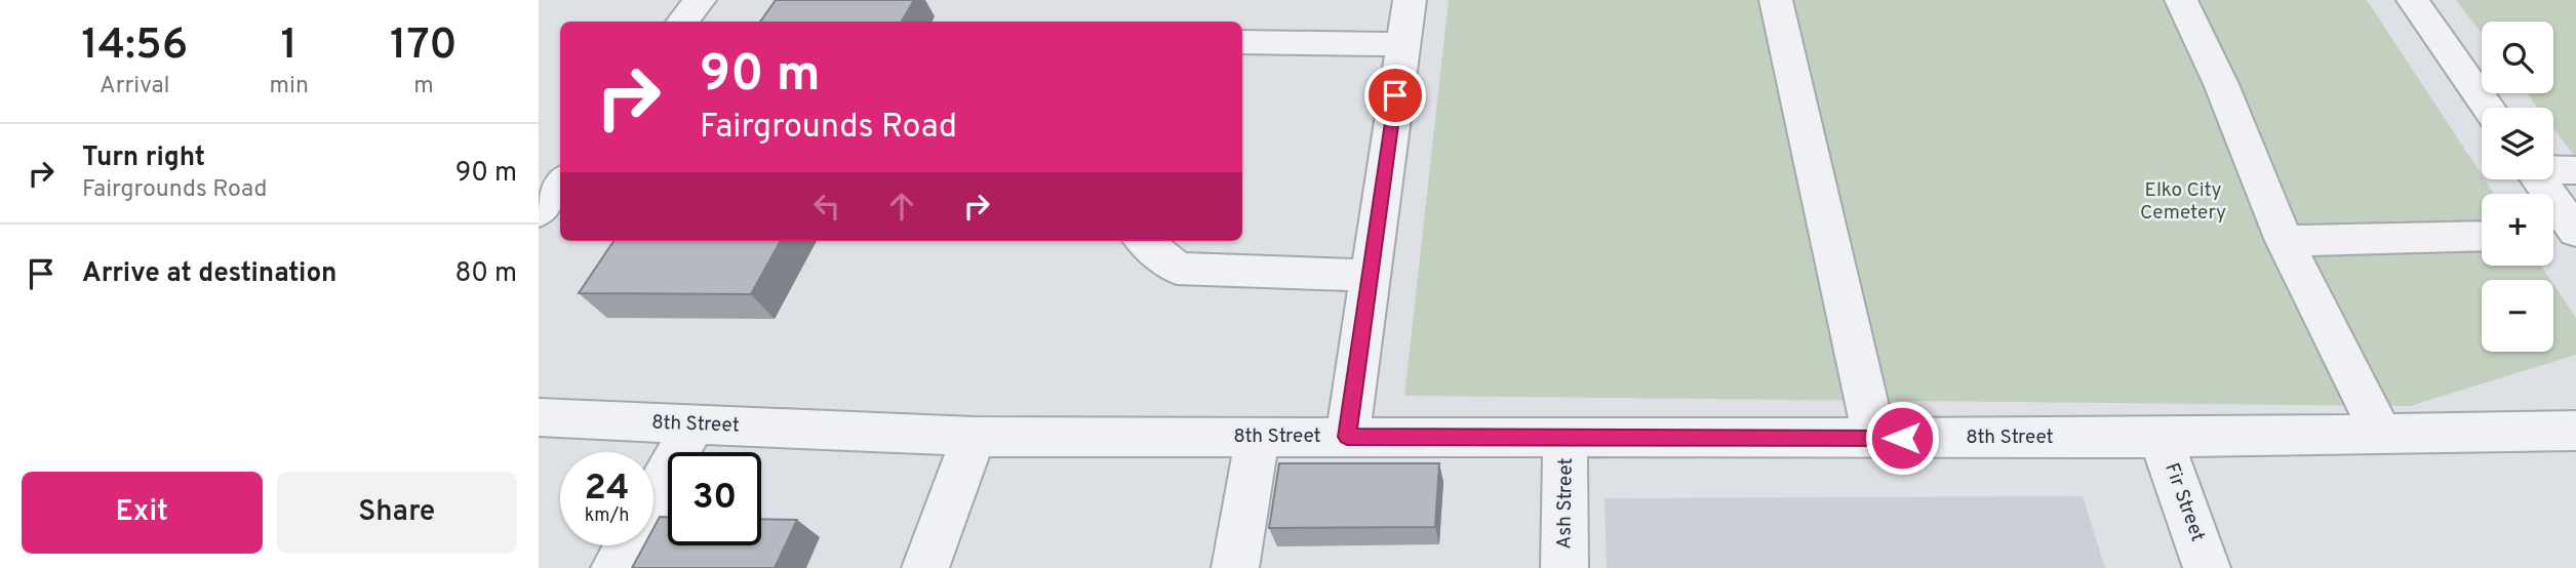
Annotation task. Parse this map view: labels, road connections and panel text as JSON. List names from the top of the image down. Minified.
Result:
{"streets":{"street":["8th Street","Fir Street","Ash Street"]},"crossings":[["8th Street","Fir Street"],["8th Street","Ash Street"]],"parks":["Elko City Cemetery"],"page":{"eta":["14:56","Arrival","1","min","170","m"],"map_buttons":["+","−"],"turn":["90 m","Fairgrounds Road"],"list":[{"name":"Turn right","note":"Fairgrounds Road","value":"90 m"},{"name":"Arrive at destination","value":"80 m"}],"speed":"24 km/h","limit":"30","buttons":["Exit","Share"]}}
